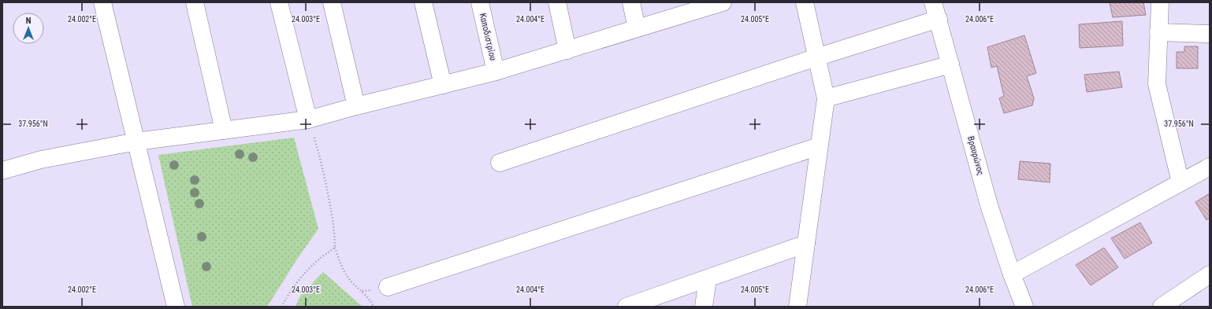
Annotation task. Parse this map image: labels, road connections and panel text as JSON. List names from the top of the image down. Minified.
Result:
{"streets":{"street":["Καποδιστρίου","Βραυρώνος"]},"north":"top","coordinates":["24.002°E","24.003°E","24.004°E","24.005°E","24.006°E","37.956°N"]}
